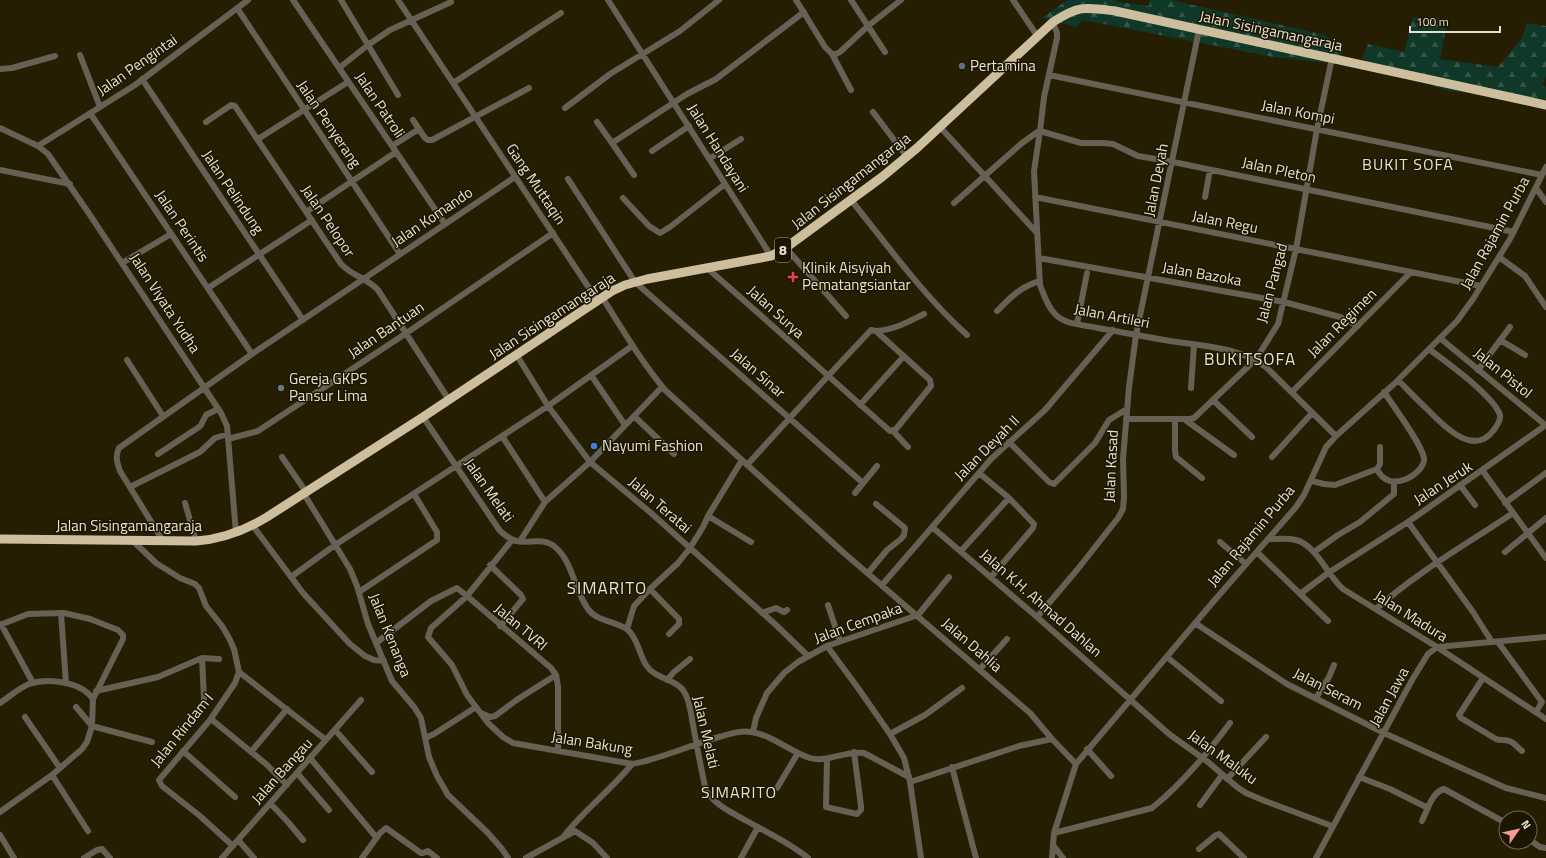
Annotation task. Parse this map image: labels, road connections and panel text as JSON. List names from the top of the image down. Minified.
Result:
{"streets":{"highway":["Jalan Sisingamangaraja","8"],"street":["Jalan Pengintai","Jalan Patroli","Jalan Kompi","Jalan Penyerang","Jalan Handayani","Jalan Pleton","Jalan Deyah","Gang Muttaqin","Jalan Pelindung","Jalan Komando","Jalan Pelopor","Jalan Regu","Jalan Perintis","Jalan Rajamin Purba","Jalan Bazoka","Jalan Pangad","Jalan Viyata Yudha","Jalan Surya","Jalan Artileri","Jalan Regimen","Jalan Bantuan","Jalan Sinar","Jalan Pistol","Jalan Deyah II","Jalan Kasad","Jalan Jeruk","Jalan Melati","Jalan Teratai","Jalan K.H. Ahmad Dahlan","Jalan Madura","Jalan Cempaka","Jalan TVRI","Jalan Kenanga","Jalan Dahlia","Jalan Seram","Jalan Jawa","Jalan Rindam I","Jalan Bakung","Jalan Maluku","Jalan Bangau"]},"crossings":[["Jalan Sisingamangaraja","Jalan Handayani"],["Jalan Sisingamangaraja","Jalan Deyah"],["Jalan Sisingamangaraja","Gang Muttaqin"],["Jalan Sisingamangaraja","Jalan Pelopor"],["Jalan Sisingamangaraja","Jalan Pangad"],["Jalan Sisingamangaraja","Jalan Viyata Yudha"],["Jalan Sisingamangaraja","Jalan Surya"],["Jalan Sisingamangaraja","Jalan Artileri"],["Jalan Sisingamangaraja","Jalan Sinar"],["Jalan Sisingamangaraja","Jalan Melati"],["Jalan Sisingamangaraja","Jalan Teratai"],["Jalan Sisingamangaraja","Jalan Kenanga"],["Jalan Pengintai","Jalan Penyerang"],["Jalan Pengintai","Jalan Pelindung"],["Jalan Pengintai","Jalan Perintis"],["Jalan Pengintai","Jalan Viyata Yudha"],["Jalan Patroli","Jalan Komando"],["Jalan Kompi","Jalan Deyah"],["Jalan Kompi","Jalan Rajamin Purba"],["Jalan Kompi","Jalan Pangad"],["Jalan Kompi","Jalan Artileri"],["Jalan Penyerang","Jalan Komando"],["Jalan Pleton","Jalan Deyah"],["Jalan Pleton","Jalan Rajamin Purba"],["Jalan Pleton","Jalan Pangad"],["Jalan Pleton","Jalan Artileri"],["Jalan Deyah","Jalan Regu"],["Jalan Deyah","Jalan Bazoka"],["Jalan Deyah","Jalan Artileri"],["Jalan Deyah","Jalan Kasad"],["Gang Muttaqin","Jalan Komando"],["Gang Muttaqin","Jalan Bantuan"],["Gang Muttaqin","Jalan Dahlia"],["Jalan Komando","Jalan Pelopor"],["Jalan Pelopor","Jalan Bantuan"],["Jalan Regu","Jalan Rajamin Purba"],["Jalan Regu","Jalan Pangad"],["Jalan Regu","Jalan Artileri"],["Jalan Regu","Jalan Regimen"],["Jalan Rajamin Purba","Jalan Artileri"],["Jalan Rajamin Purba","Jalan Pistol"],["Jalan Rajamin Purba","Jalan K.H. Ahmad Dahlan"],["Jalan Rajamin Purba","Jalan Madura"],["Jalan Rajamin Purba","Jalan Dahlia"],["Jalan Rajamin Purba","Jalan Seram"],["Jalan Rajamin Purba","Jalan Maluku"],["Jalan Bazoka","Jalan Pangad"],["Jalan Bazoka","Jalan Artileri"],["Jalan Bazoka","Jalan Regimen"],["Jalan Pangad","Jalan Artileri"],["Jalan Pangad","Jalan Kasad"],["Jalan Viyata Yudha","Jalan Bantuan"],["Jalan Artileri","Jalan Regimen"],["Jalan Artileri","Jalan Deyah II"],["Jalan Artileri","Jalan Kasad"],["Jalan Pistol","Jalan Jeruk"],["Jalan Deyah II","Jalan K.H. Ahmad Dahlan"],["Jalan Deyah II","Jalan Dahlia"],["Jalan Kasad","Jalan K.H. Ahmad Dahlan"],["Jalan Jeruk","Jalan Madura"],["Jalan Melati","Jalan Bakung"],["Jalan Teratai","Jalan Cempaka"],["Jalan K.H. Ahmad Dahlan","Jalan Maluku"],["Jalan Madura","Jalan Jawa"],["Jalan Cempaka","Jalan Dahlia"],["Jalan Cempaka","Jalan Bakung"],["Jalan TVRI","Jalan Bakung"],["Jalan Seram","Jalan Jawa"],["Jalan Jawa","Jalan Maluku"],["Jalan Rindam I","Jalan Bangau"]],"districts":["BUKIT SOFA","BUKITSOFA","SIMARITO","SIMARITO"],"places":{"other":["Pertamina","Gereja GKPS Pansur Lima","Nayumi Fashion"],"health":["Klinik Aisyiyah Pematangsiantar"]},"scale_bar":"100 m","north":"top right"}
